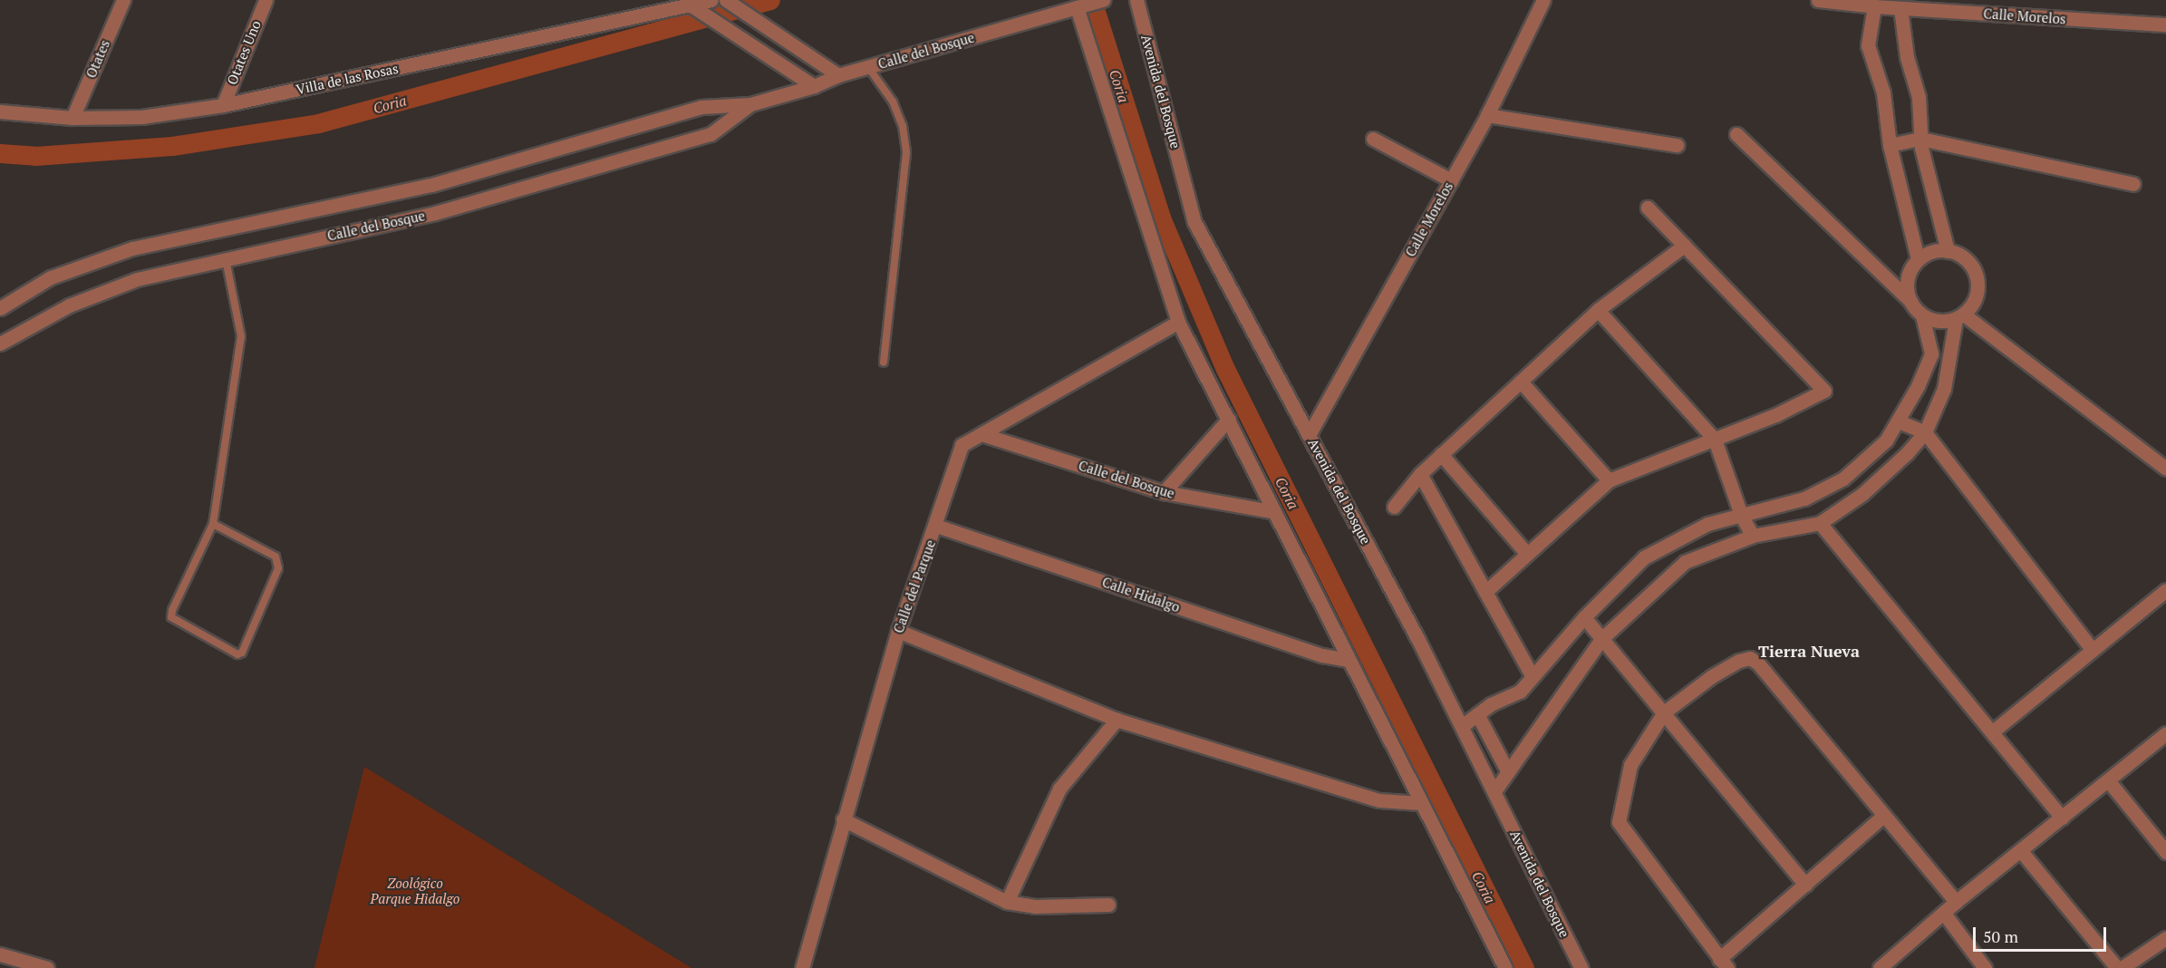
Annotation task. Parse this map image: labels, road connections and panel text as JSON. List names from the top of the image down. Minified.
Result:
{"streets":{"street":["Calle Morelos","Calle del Bosque","Otates Uno","Otates","Villa de las Rosas","Avenida del Bosque","Calle del Parque","Calle Hidalgo"]},"crossings":[["Calle Morelos","Avenida del Bosque"],["Calle del Bosque","Calle del Parque"],["Otates Uno","Villa de las Rosas"],["Otates","Villa de las Rosas"],["Calle del Parque","Calle Hidalgo"]],"districts":["Tierra Nueva"],"water":["Coria"],"parks":["Zoológico Parque Hidalgo"],"scale_bar":"50 m"}
